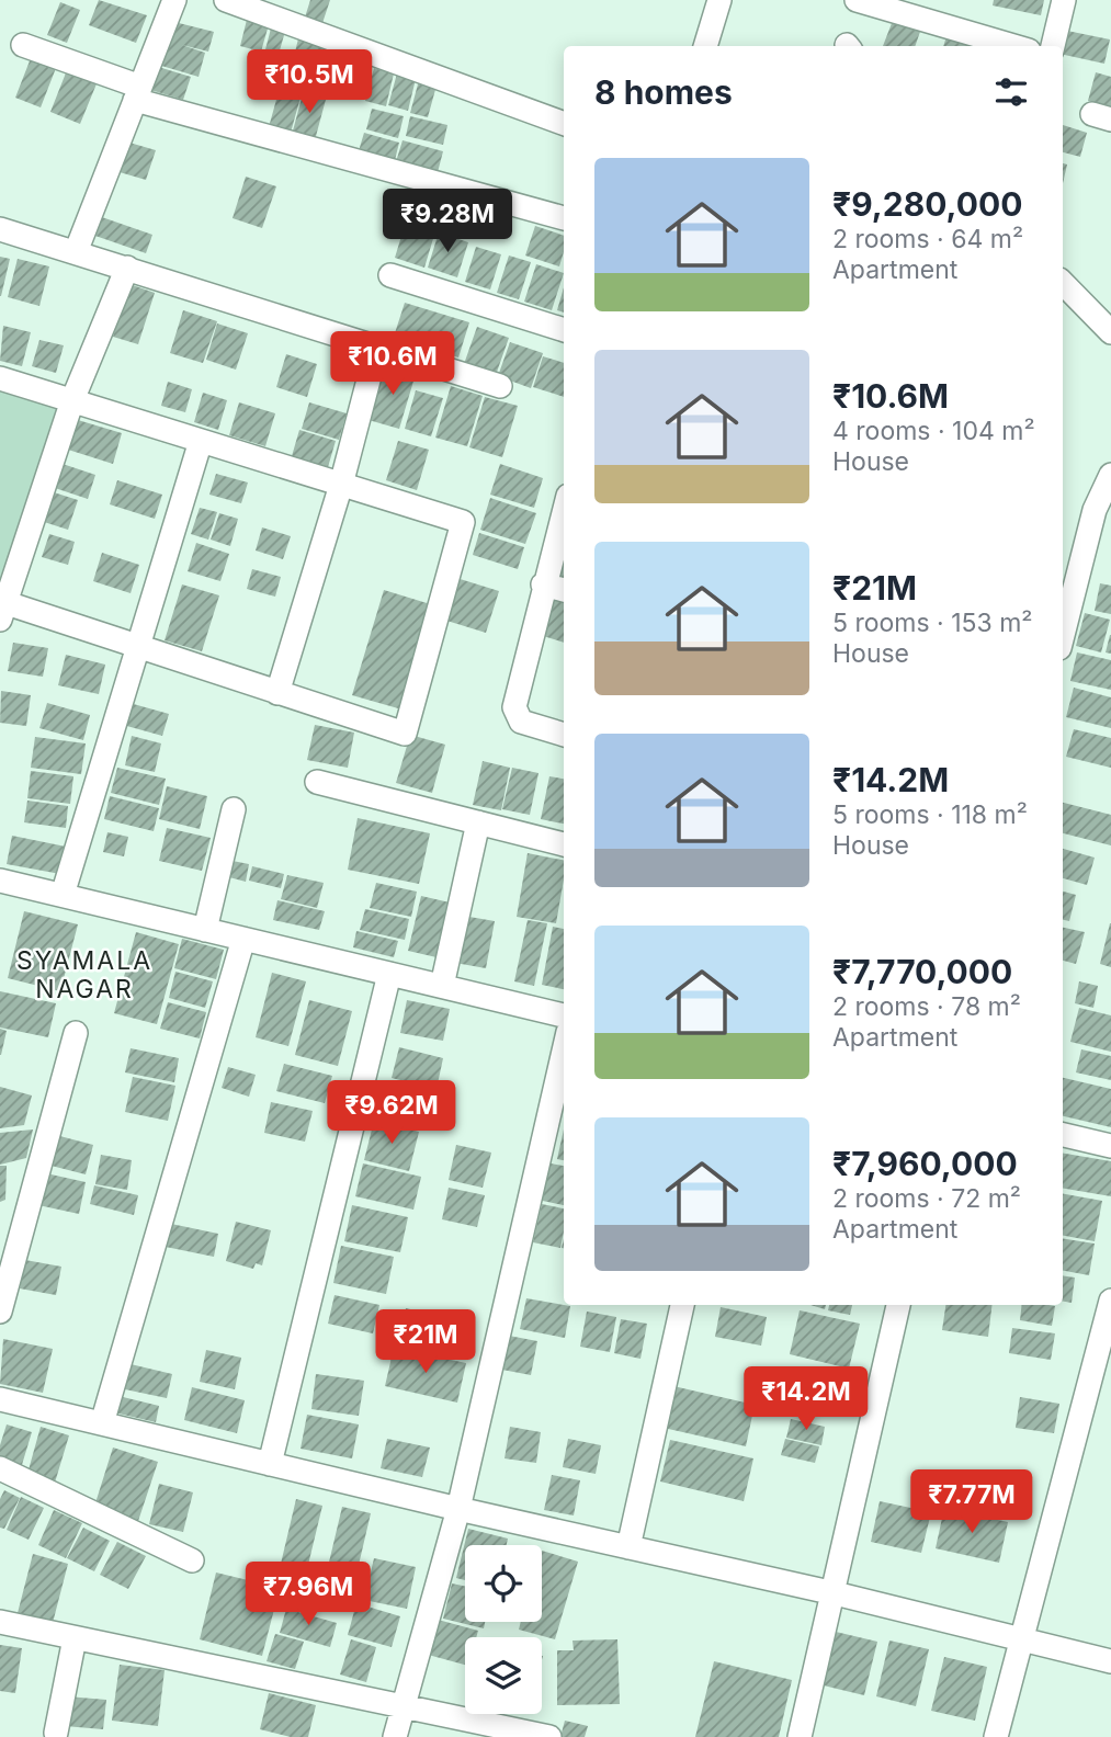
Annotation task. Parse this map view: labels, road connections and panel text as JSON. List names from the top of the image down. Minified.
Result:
{"districts":["SYAMALA NAGAR"],"page":{"heading":"8 homes","price":["₹10.5M","₹9.28M","₹10.6M","₹9.62M","₹21M","₹14.2M","₹7.77M","₹7.96M"],"list":[{"name":"₹9,280,000","note":"2 rooms · 64 m² · Apartment"},{"name":"₹10.6M","note":"4 rooms · 104 m² · House"},{"name":"₹21M","note":"5 rooms · 153 m² · House"},{"name":"₹14.2M","note":"5 rooms · 118 m² · House"},{"name":"₹7,770,000","note":"2 rooms · 78 m² · Apartment"},{"name":"₹7,960,000","note":"2 rooms · 72 m² · Apartment"}]}}
